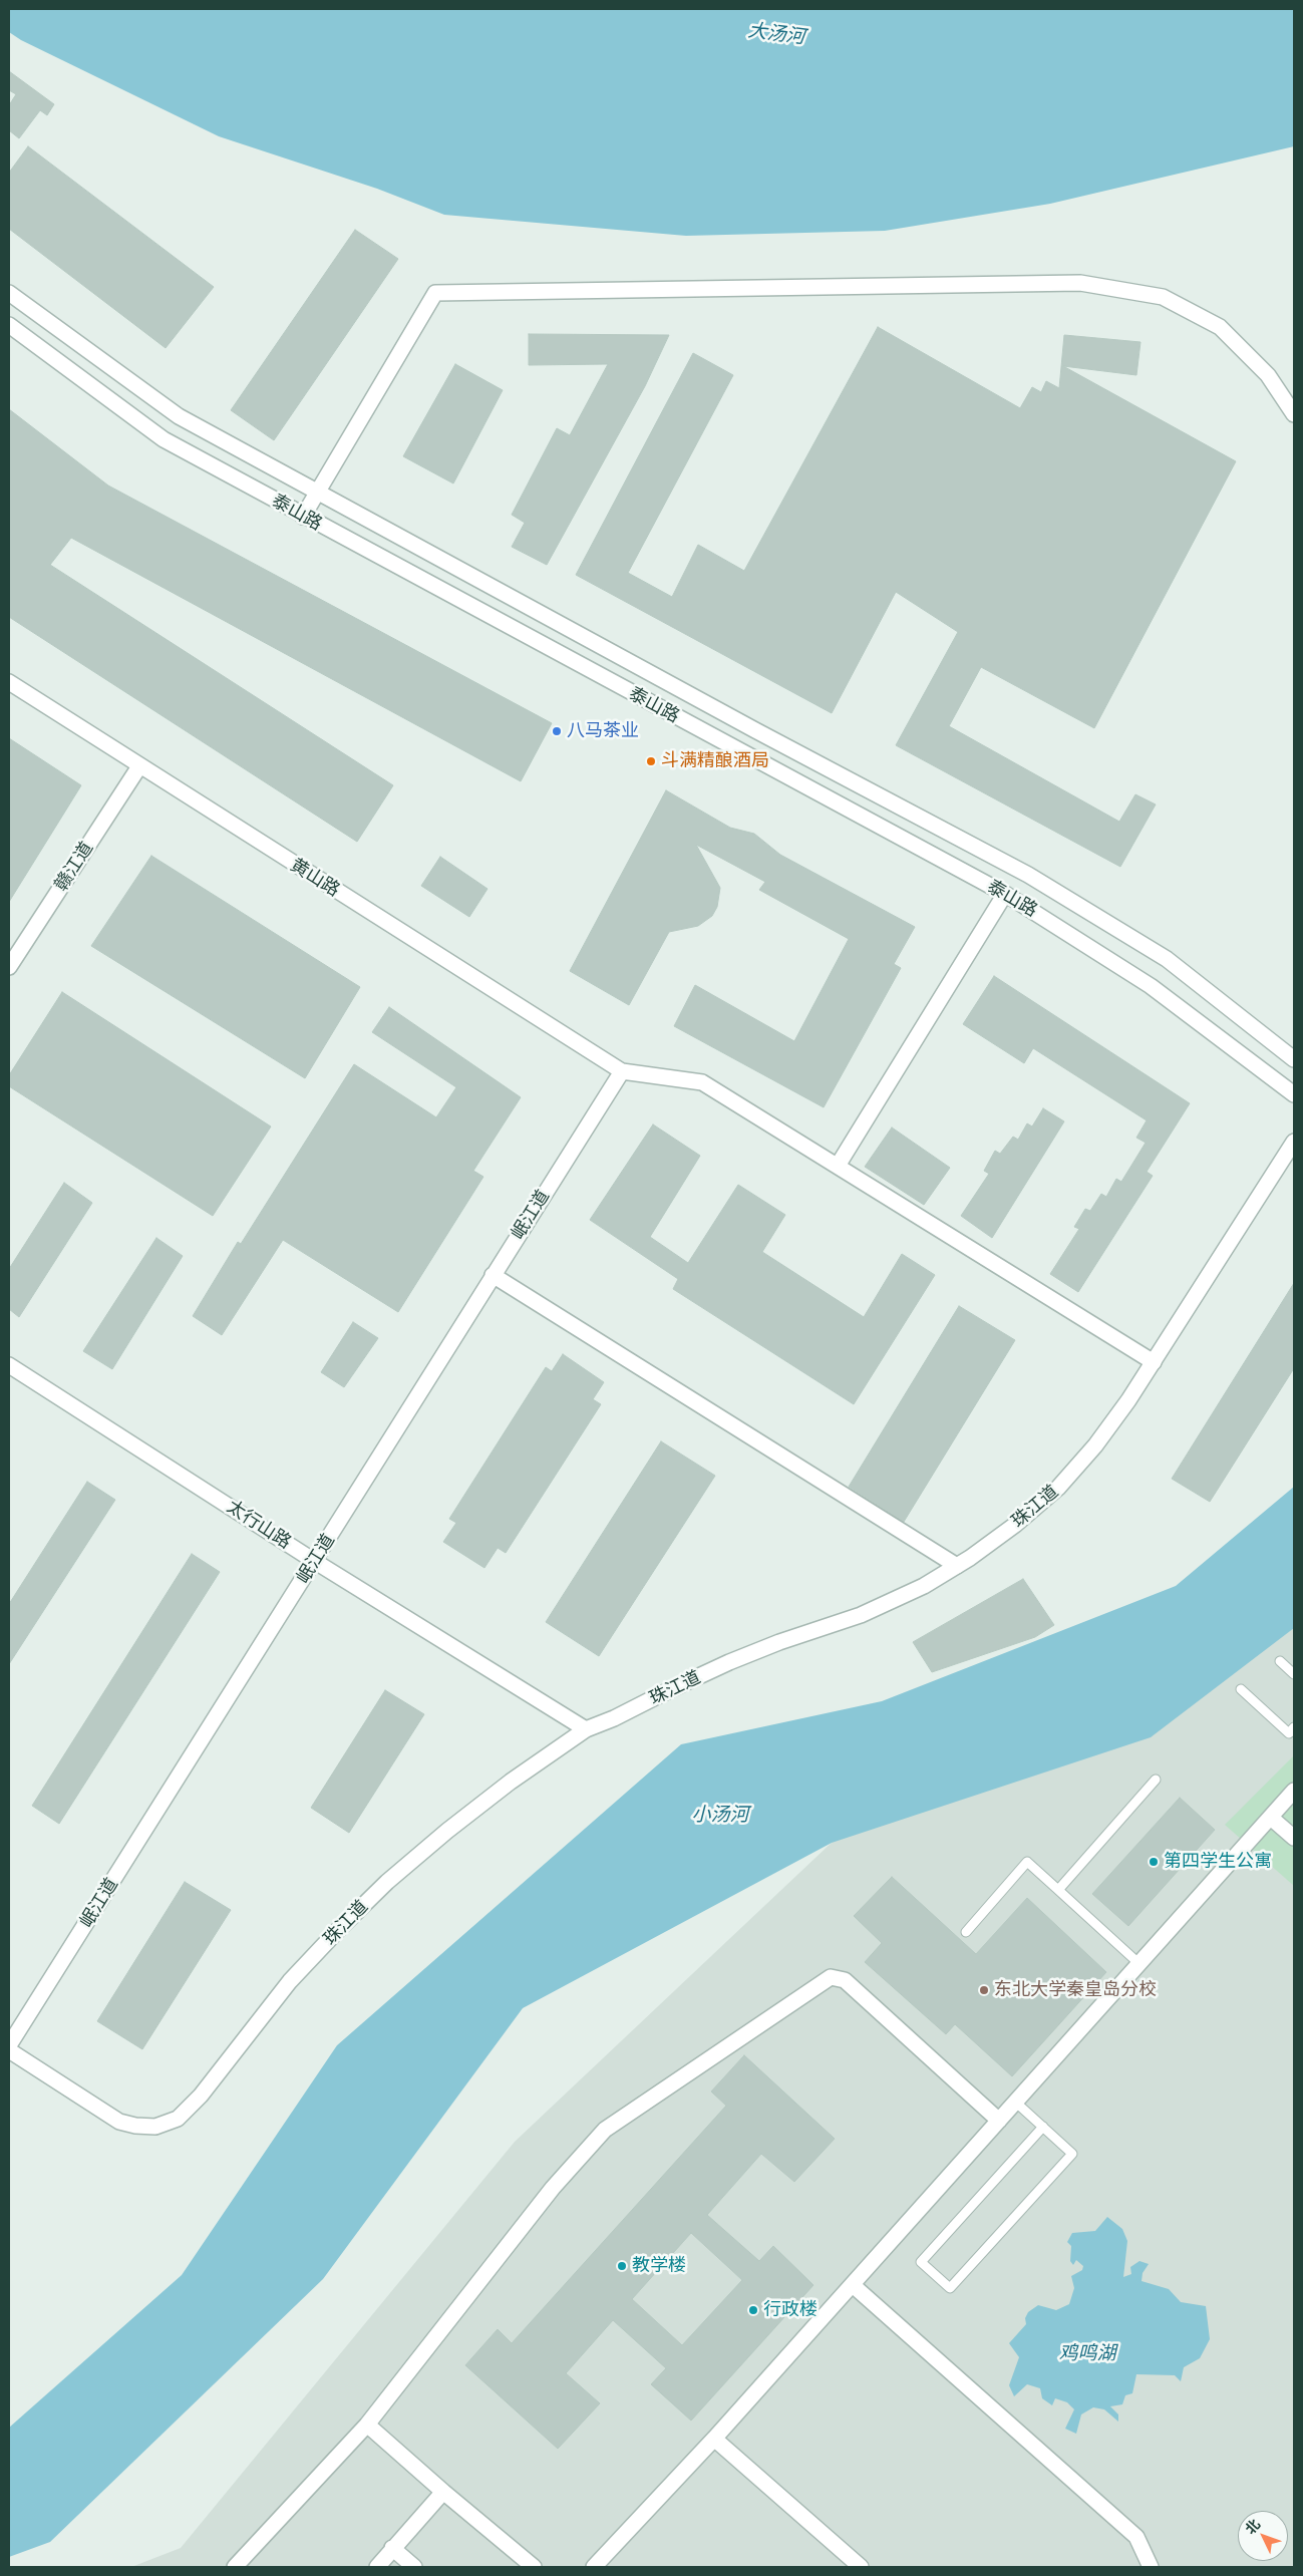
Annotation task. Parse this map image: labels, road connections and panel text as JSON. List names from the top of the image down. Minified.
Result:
{"streets":{"street":["泰山路","赣江道","黄山路","岷江道","珠江道","太行山路"]},"crossings":[["赣江道","黄山路"],["黄山路","岷江道"],["岷江道","太行山路"],["珠江道","太行山路"]],"water":["大汤河","小汤河","鸡鸣湖"],"places":["八马茶业","斗满精酿酒局","第四学生公寓","东北大学秦皇岛分校","教学楼","行政楼"],"north":"top left"}
